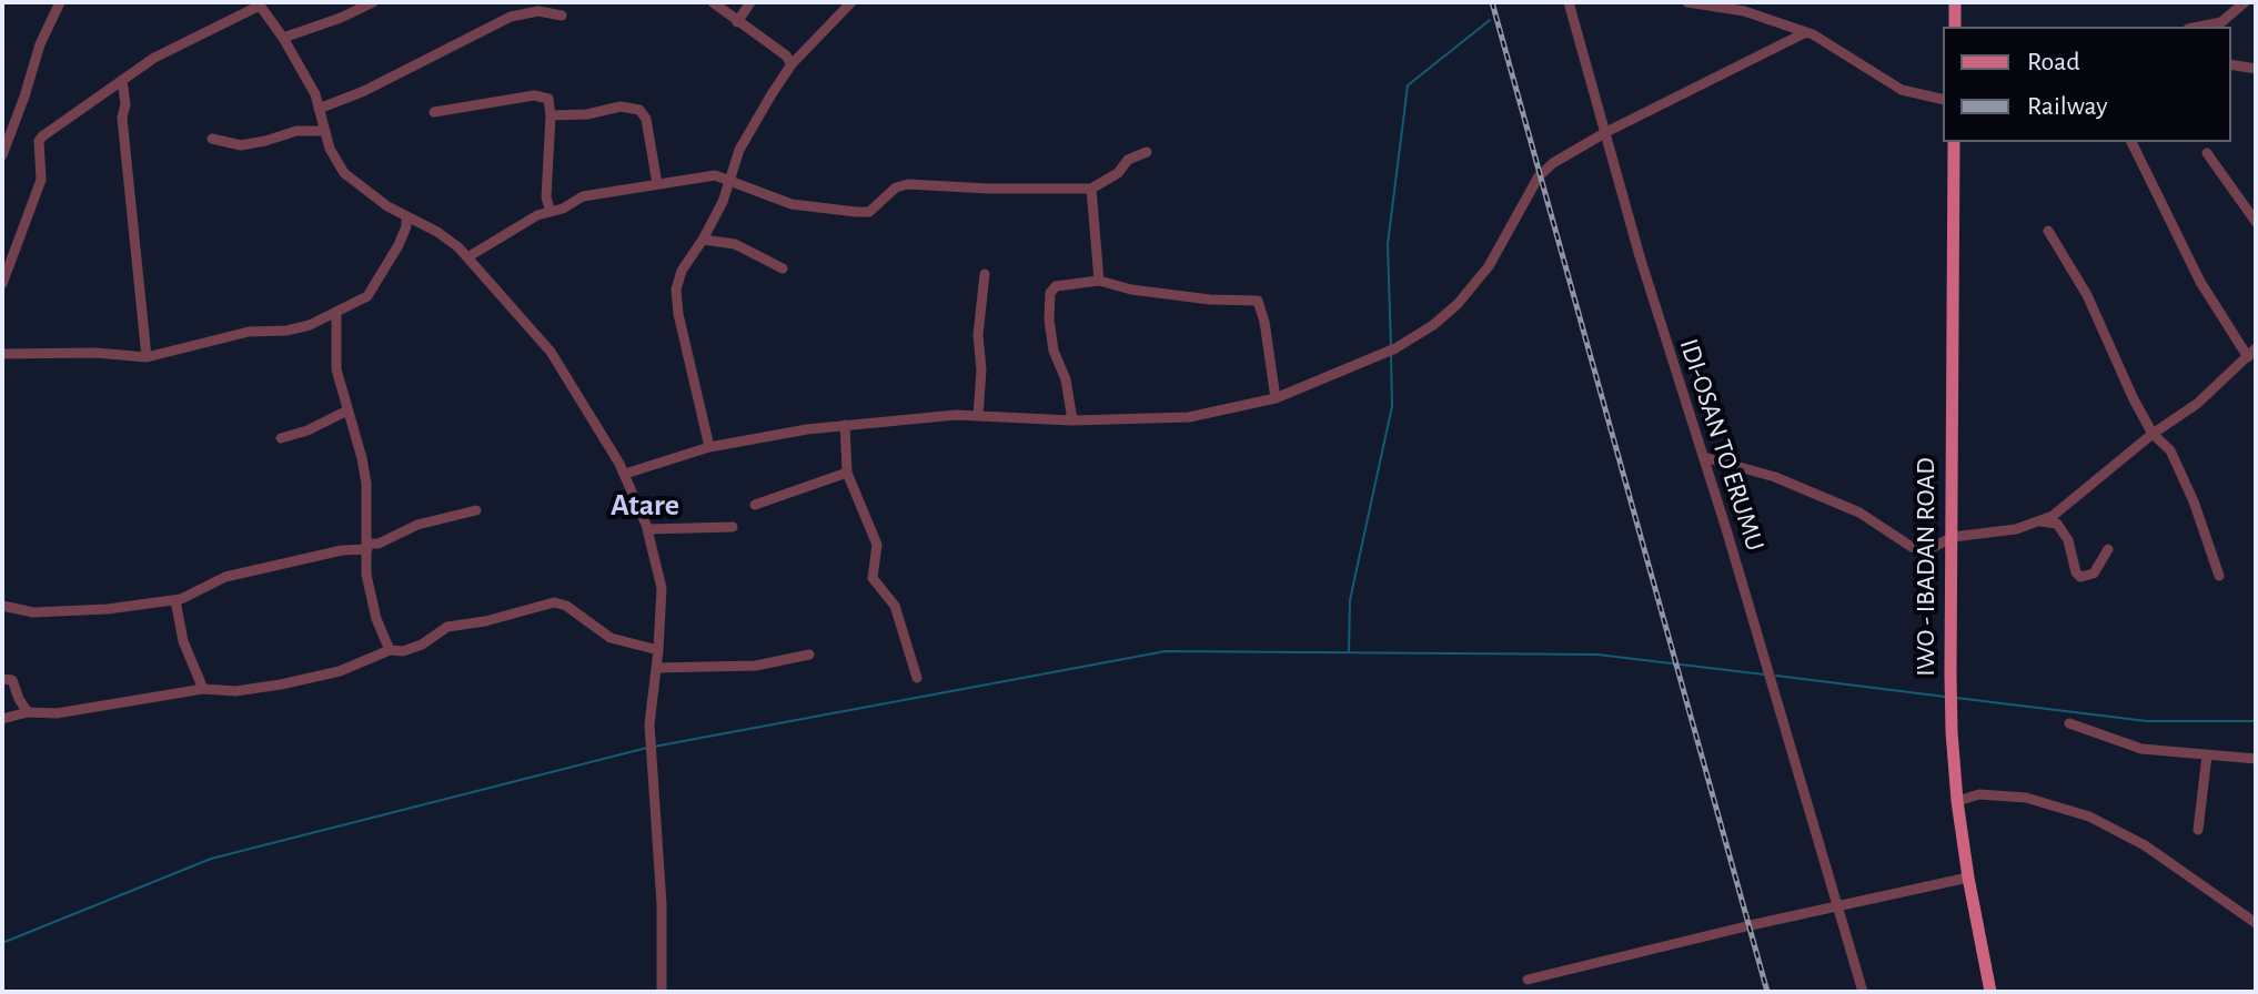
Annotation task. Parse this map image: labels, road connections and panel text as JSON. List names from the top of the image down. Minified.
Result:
{"streets":{"main road":["IWO - IBADAN ROAD"],"street":["IDI-OSAN TO ERUMU"]},"districts":["Atare"],"legend":["Road","Railway"]}
